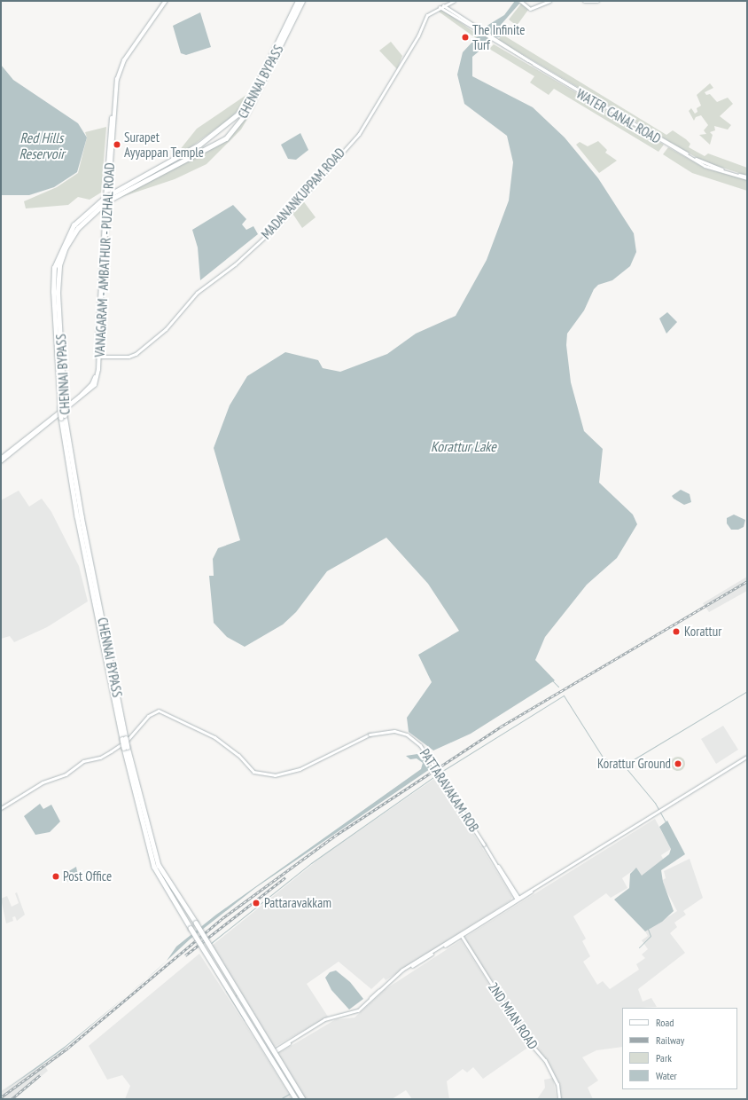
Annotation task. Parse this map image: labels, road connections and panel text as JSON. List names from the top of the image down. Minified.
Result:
{"streets":{"highway":["CHENNAI BYPASS"],"main road":["WATER CANAL ROAD","MADANANKUPPAM ROAD","VANAGARAM - AMBATHUR - PUZHAL ROAD","PATTARAVAKAM ROB","2ND MIAN ROAD"]},"crossings":[["CHENNAI BYPASS","PATTARAVAKAM ROB"],["MADANANKUPPAM ROAD","VANAGARAM - AMBATHUR - PUZHAL ROAD"]],"water":["Red Hills Reservoir","Korattur Lake"],"places":["The Infinite Turf","Surapet Ayyappan Temple","Korattur","Korattur Ground","Post Office","Pattaravakkam"],"legend":["Road","Railway","Park","Water"]}
